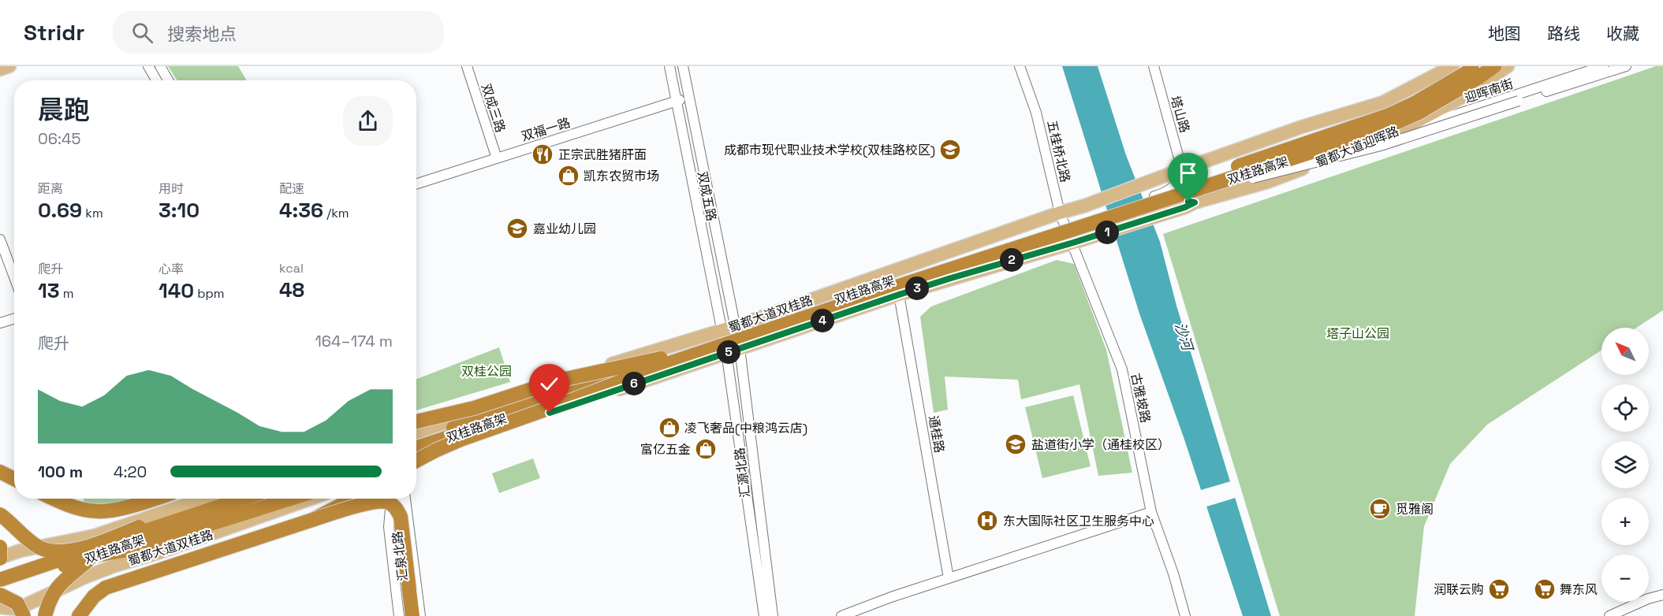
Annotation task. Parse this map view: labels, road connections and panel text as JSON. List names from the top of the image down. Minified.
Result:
{"streets":{"highway":["双桂路高架"],"main road":["蜀都大道迎晖路","蜀都大道双桂路"],"street":["迎晖南街","双成三路","塔山路","双福一路","五桂桥北路","双成五路","古雅坡路","通桂路","汇源北路","汇泉北路"]},"crossings":[["迎晖南街","蜀都大道迎晖路"],["双成三路","双福一路"],["塔山路","蜀都大道双桂路"],["双福一路","双成五路"],["蜀都大道迎晖路","双桂路高架"],["蜀都大道迎晖路","蜀都大道双桂路"],["五桂桥北路","蜀都大道双桂路"],["五桂桥北路","古雅坡路"],["双桂路高架","蜀都大道双桂路"],["双成五路","蜀都大道双桂路"],["双成五路","汇源北路"],["蜀都大道双桂路","古雅坡路"],["蜀都大道双桂路","通桂路"],["蜀都大道双桂路","汇源北路"]],"water":["沙河"],"parks":["塔子山公园","双桂公园"],"places":{"school or university":["成都市现代职业技术学校(双桂路校区)","嘉业幼儿园","盐道街小学（通桂校区）"],"restaurant":["正宗武胜猪肝面"],"shop":["凯东农贸市场","凌飞奢品(中粮鸿云店)","富亿五金"],"cafe":["觅雅阁"],"hospital":["东大国际社区卫生服务中心"],"supermarket":["润联云购","舞东风"]},"north":"top left","page":{"header":"Stridr","search":"搜索地点","nav":["地图","路线","收藏"],"heading":["晨跑","06:45"],"stats":[["距离","0.69 km"],["用时","3:10"],["配速","4:36 /km"],["爬升","13 m"],["心率","140 bpm"],["kcal","48"]],"pins":["1","2","3","4","5","6"],"chart":["爬升","164–174 m"],"map_buttons":["+","−"],"list":[{"name":"100 m","note":"4:20"}]}}
